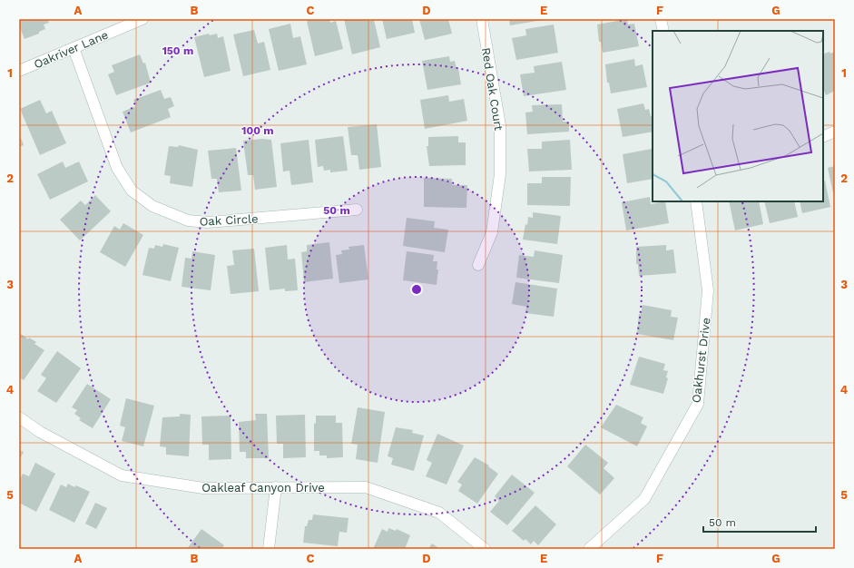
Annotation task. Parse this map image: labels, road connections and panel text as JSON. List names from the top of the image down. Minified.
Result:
{"streets":{"street":["Oakriver Lane","Red Oak Court","Oak Circle","Oakhurst Drive","Oakleaf Canyon Drive"]},"crossings":[["Oakriver Lane","Oak Circle"]],"scale_bar":"50 m","grid":{"columns":["A","B","C","D","E","F","G"],"rows":["1","2","3","4","5"]},"rings":["150 m","100 m","50 m"]}
